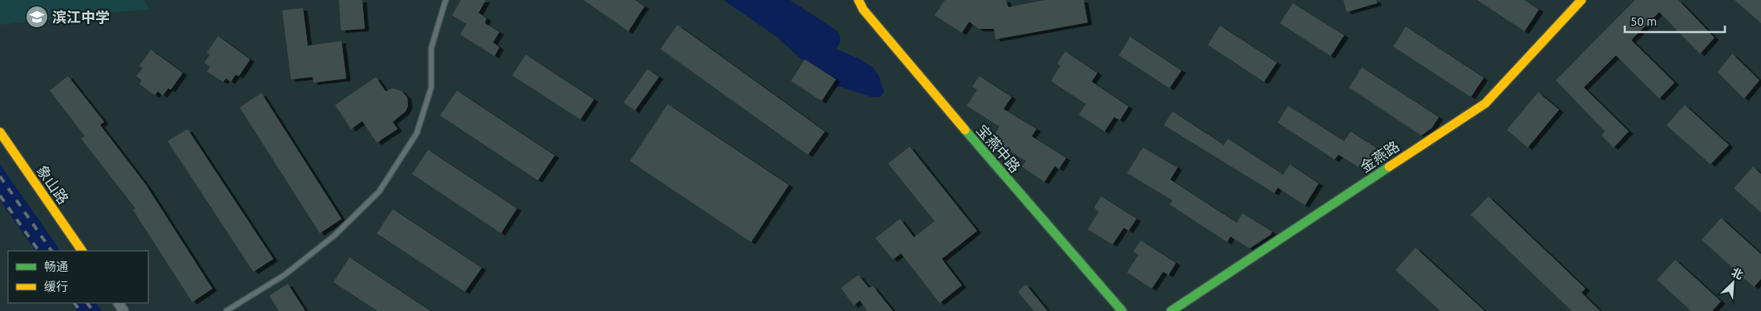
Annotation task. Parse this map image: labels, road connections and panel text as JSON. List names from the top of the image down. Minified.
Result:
{"streets":{"street":["宝燕中路","金燕路","象山路"]},"places":{"school or university":["滨江中学"]},"legend":["畅通","缓行"],"scale_bar":"50 m","north":"top right"}
